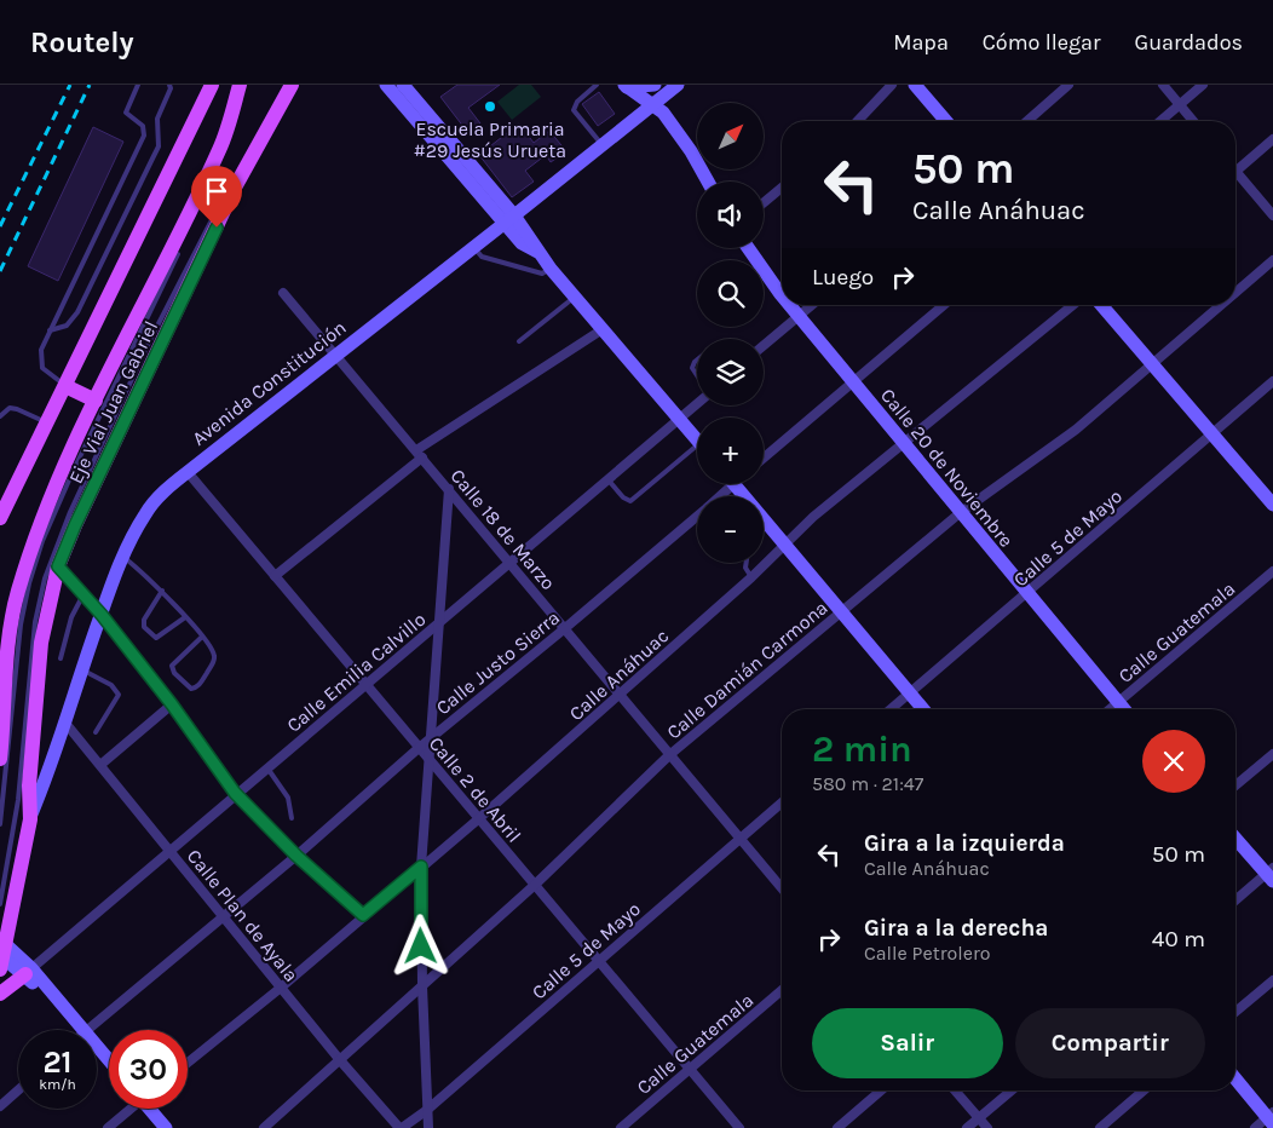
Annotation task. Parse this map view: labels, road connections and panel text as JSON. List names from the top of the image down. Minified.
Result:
{"streets":{"main road":["Avenida Constitución","Eje Vial Juan Gabriel","Calle 20 de Noviembre"],"street":["Calle 18 de Marzo","Calle 5 de Mayo","Calle Guatemala","Calle Justo Sierra","Calle Damián Carmona","Calle Emilia Calvillo","Calle Anáhuac","Calle 2 de Abril","Calle Plan de Ayala"]},"crossings":[["Avenida Constitución","Eje Vial Juan Gabriel"],["Avenida Constitución","Calle 18 de Marzo"],["Avenida Constitución","Calle 2 de Abril"],["Avenida Constitución","Calle Plan de Ayala"],["Calle 20 de Noviembre","Calle 5 de Mayo"],["Calle 20 de Noviembre","Calle Guatemala"],["Calle 20 de Noviembre","Calle Damián Carmona"],["Calle 20 de Noviembre","Calle Anáhuac"],["Calle 18 de Marzo","Calle 5 de Mayo"],["Calle 18 de Marzo","Calle Justo Sierra"],["Calle 18 de Marzo","Calle Damián Carmona"],["Calle 18 de Marzo","Calle Emilia Calvillo"],["Calle 18 de Marzo","Calle Anáhuac"],["Calle 5 de Mayo","Calle 2 de Abril"],["Calle 5 de Mayo","Calle Plan de Ayala"],["Calle Guatemala","Calle 2 de Abril"],["Calle Justo Sierra","Calle 2 de Abril"],["Calle Justo Sierra","Calle Plan de Ayala"],["Calle Damián Carmona","Calle 2 de Abril"],["Calle Damián Carmona","Calle Plan de Ayala"],["Calle Emilia Calvillo","Calle 2 de Abril"],["Calle Emilia Calvillo","Calle Plan de Ayala"],["Calle Anáhuac","Calle 2 de Abril"],["Calle Anáhuac","Calle Plan de Ayala"]],"places":["Escuela Primaria #29 Jesús Urueta"],"north":"top right","page":{"header":"Routely","nav":["Mapa","Cómo llegar","Guardados"],"map_buttons":["+","−"],"turn":["50 m","Calle Anáhuac"],"then":"Luego","heading":["2 min","580 m · 21:47"],"list":[{"name":"Gira a la izquierda","note":"Calle Anáhuac","value":"50 m"},{"name":"Gira a la derecha","note":"Calle Petrolero","value":"40 m"}],"buttons":["Salir","Compartir"],"speed":"21 km/h","limit":"30"}}
